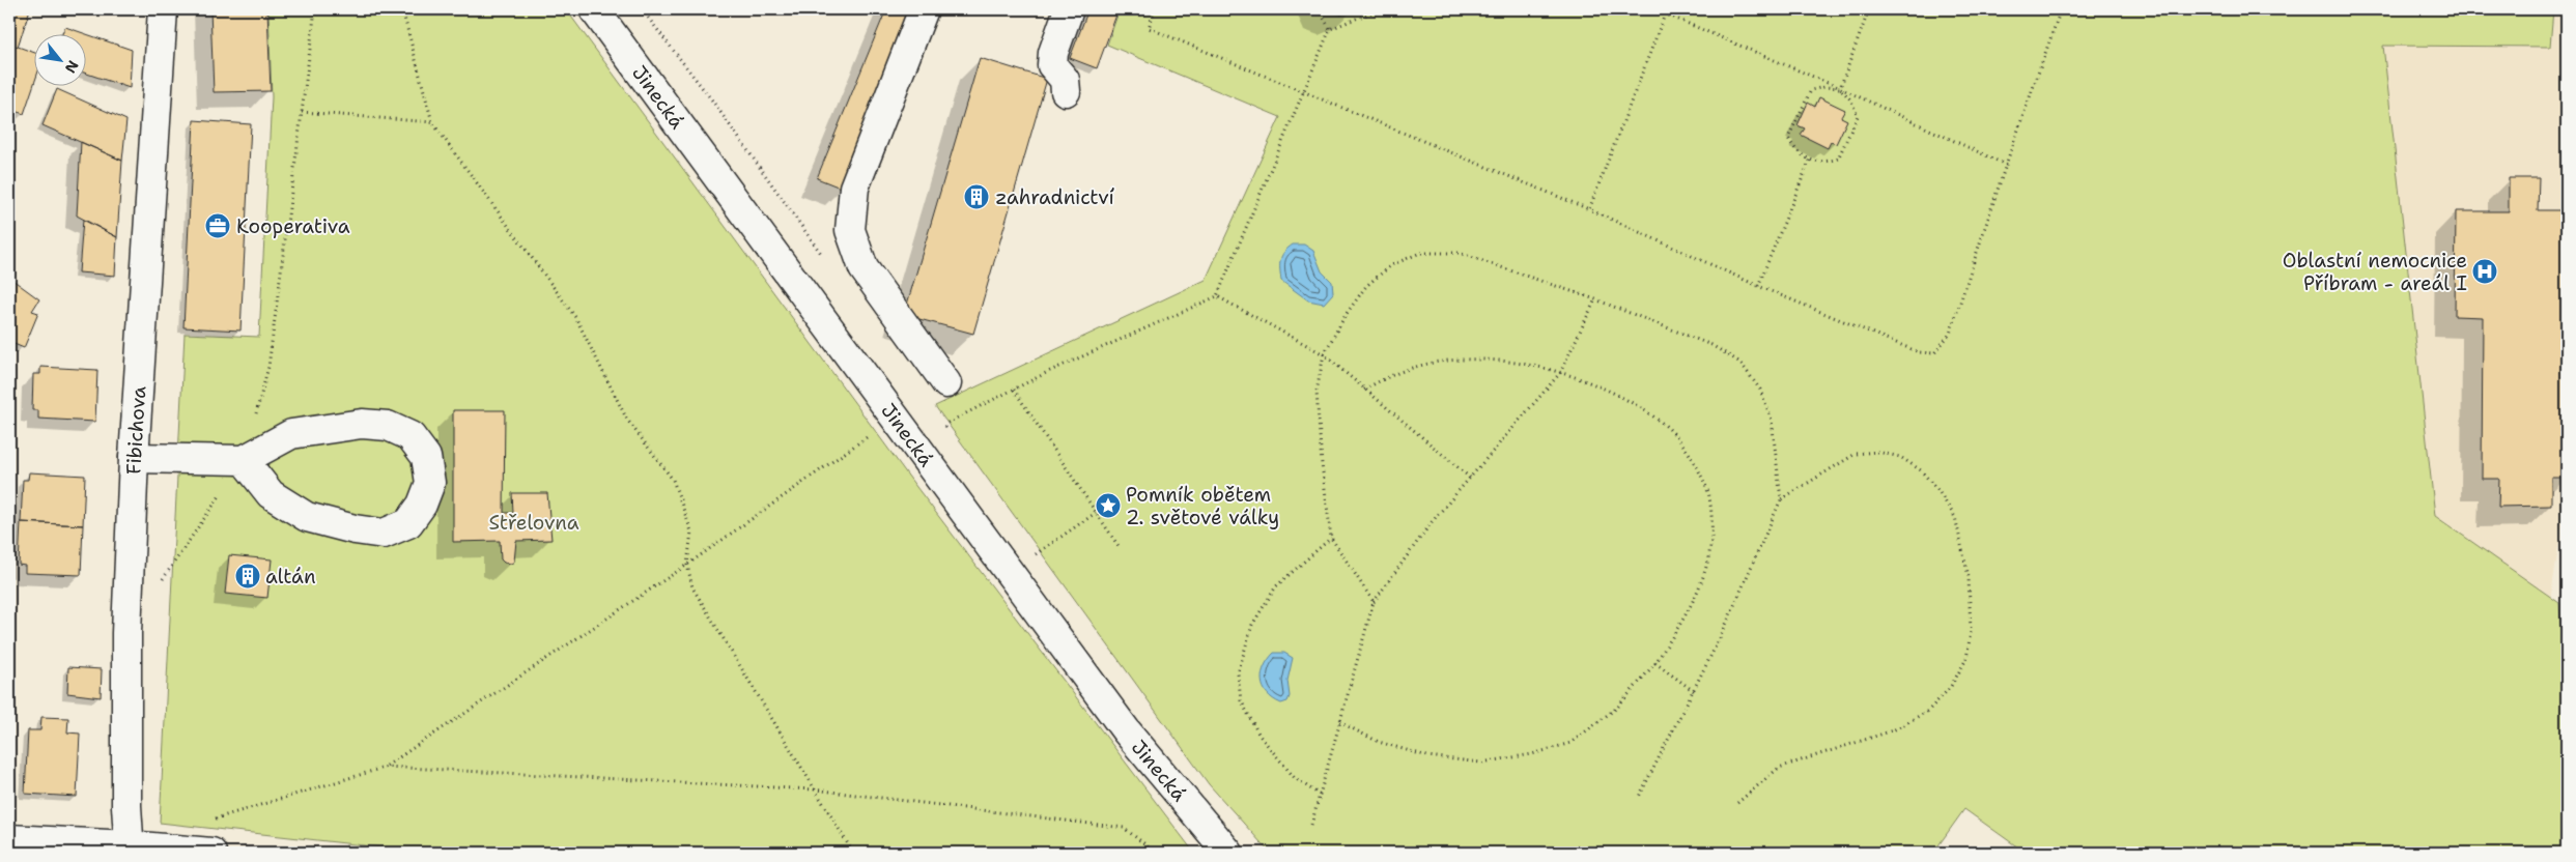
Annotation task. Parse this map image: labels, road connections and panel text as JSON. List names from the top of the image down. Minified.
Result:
{"streets":{"street":["Jinecká","Fibichova"]},"parks":["Střelovna"],"places":{"building":["zahradnictví","altán"],"office":["Kooperativa"],"hospital":["Oblastní nemocnice Příbram - areál I"],"place":["Pomník obětem 2. světové války"]},"north":"bottom right"}
